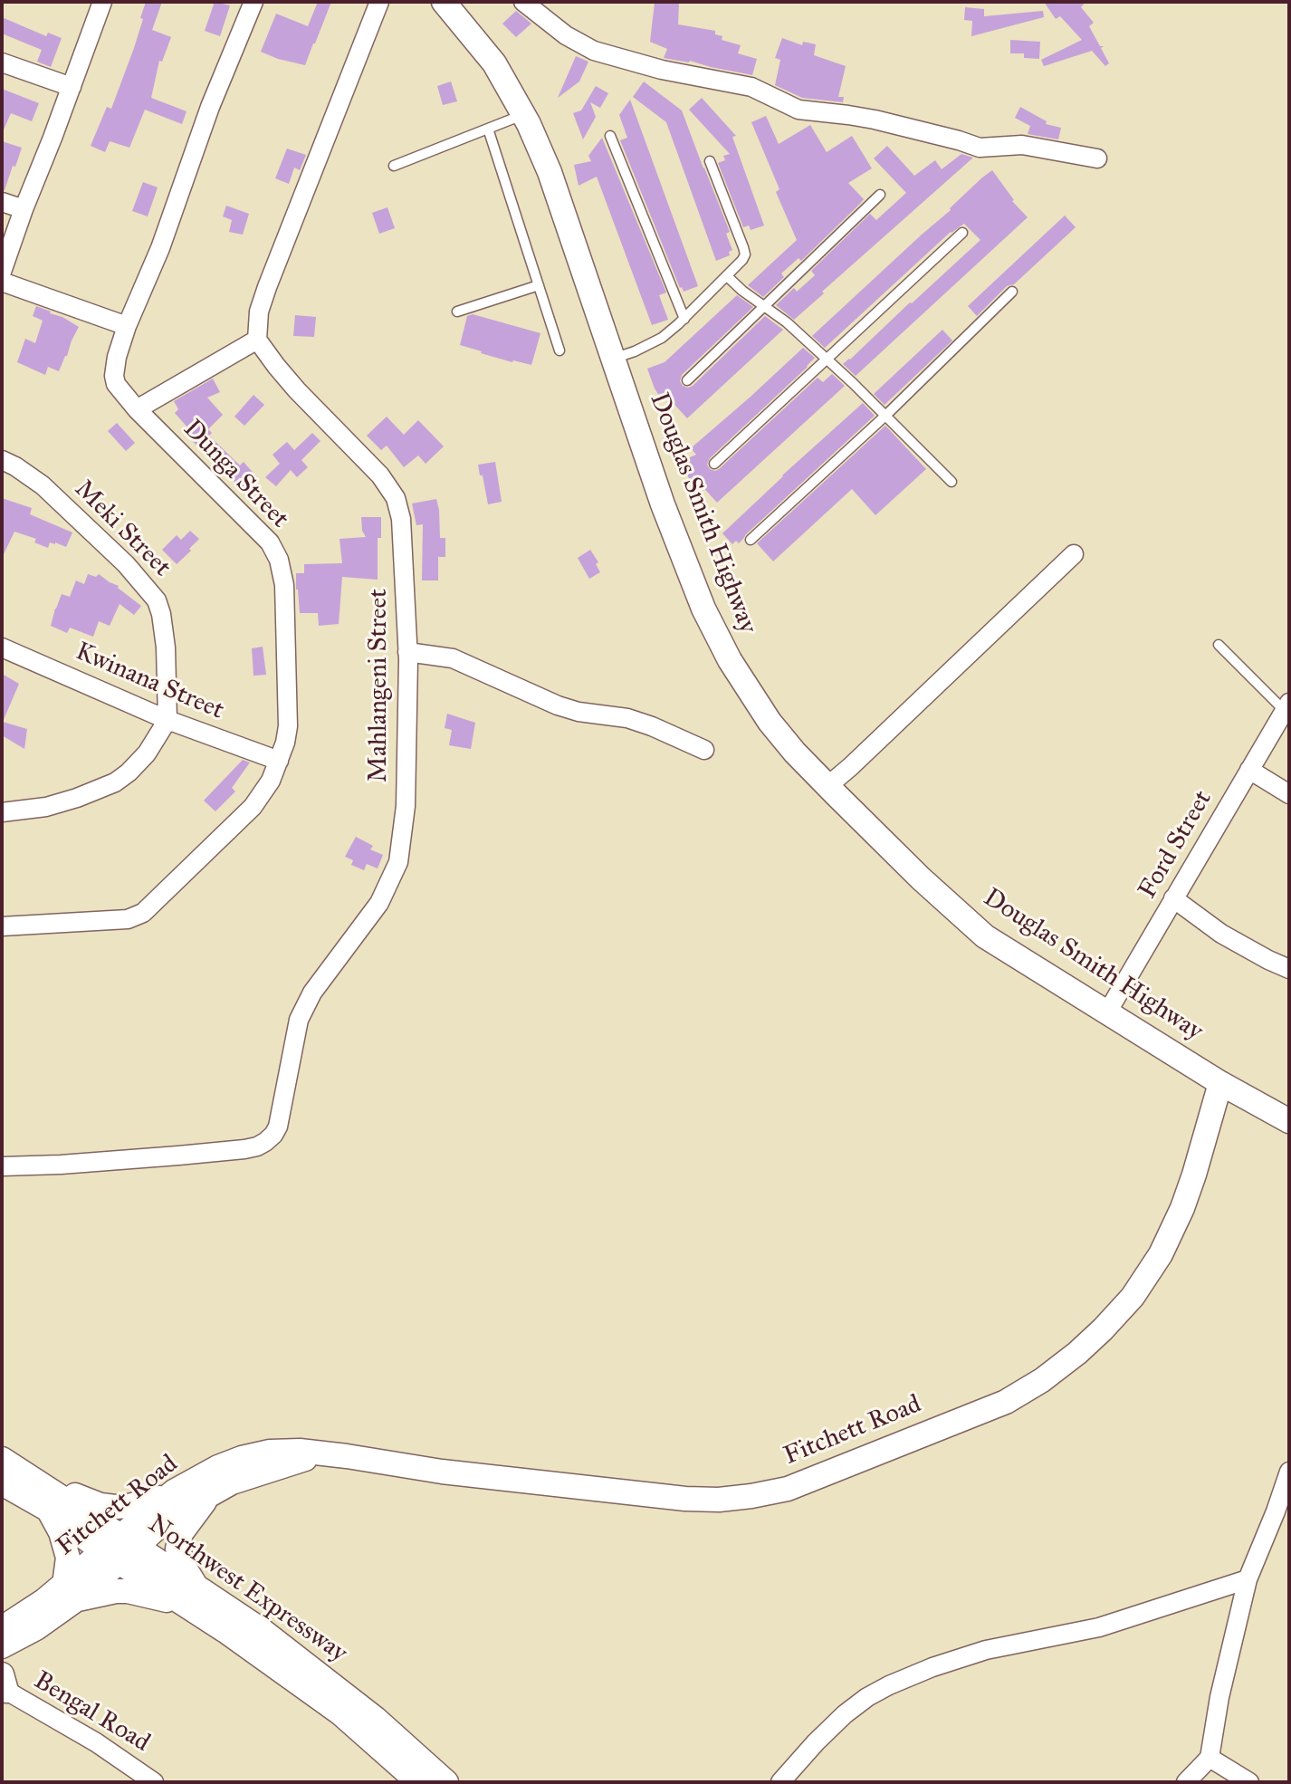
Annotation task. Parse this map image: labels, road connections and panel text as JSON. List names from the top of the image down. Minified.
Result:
{"streets":{"street":["Dunga Street","Douglas Smith Highway","Meki Street","Kwinana Street","Mahlangeni Street","Ford Street","Fitchett Road","Northwest Expressway","Bengal Road"]},"crossings":[["Dunga Street","Kwinana Street"],["Douglas Smith Highway","Ford Street"],["Douglas Smith Highway","Fitchett Road"],["Meki Street","Kwinana Street"],["Fitchett Road","Northwest Expressway"]]}
